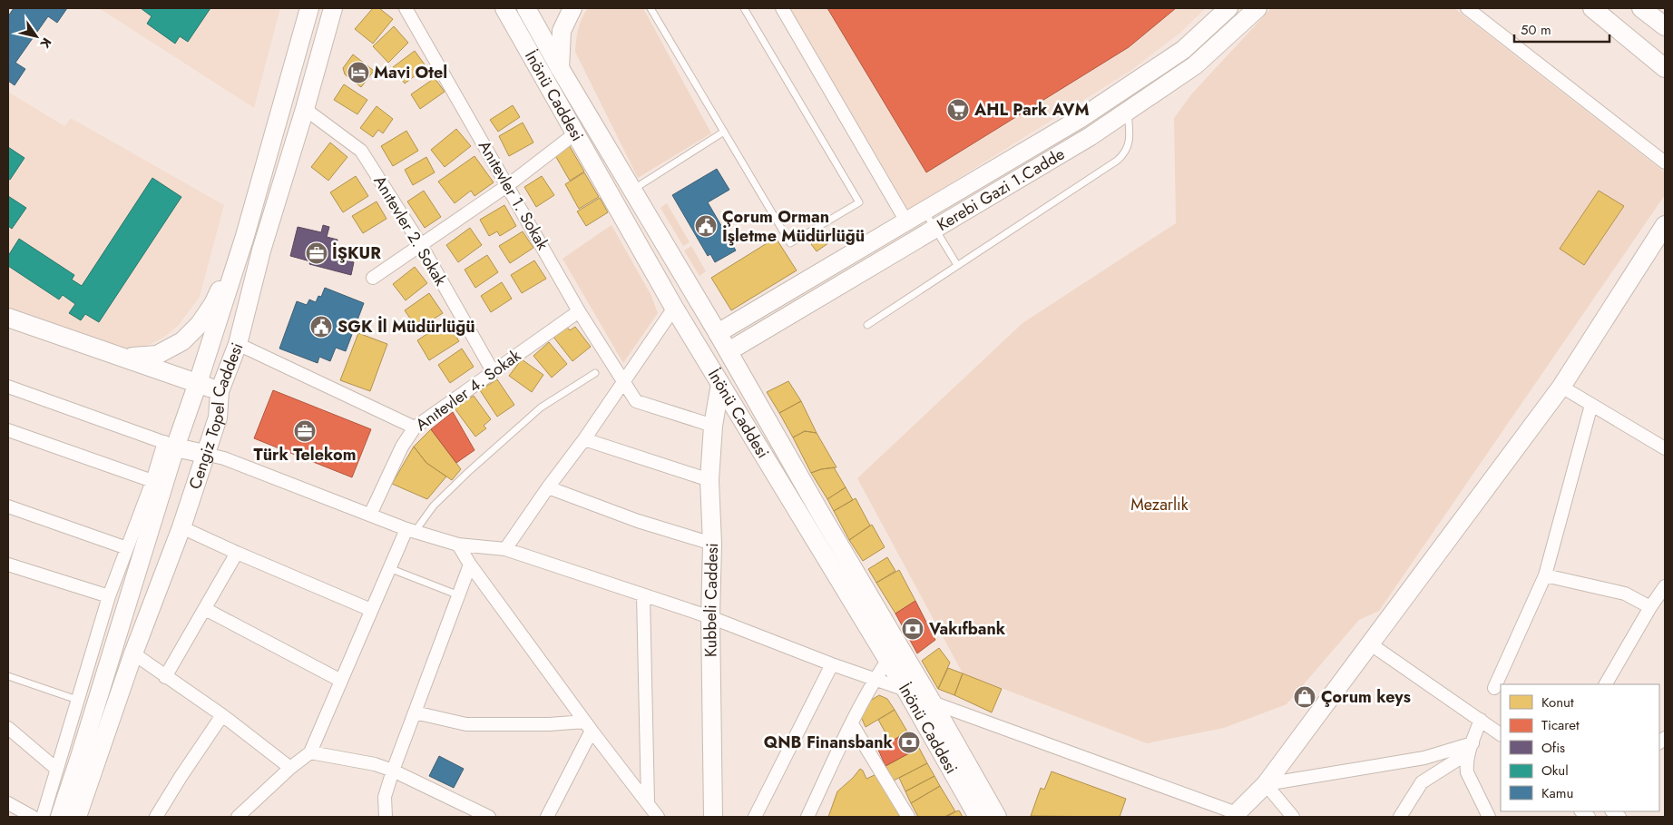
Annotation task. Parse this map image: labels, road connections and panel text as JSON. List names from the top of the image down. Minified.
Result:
{"streets":{"street":["İnönü Caddesi","Kerebi Gazi 1.Cadde","Anıtevler 1. Sokak","Anıtevler 2. Sokak","Anıtevler 4. Sokak","Cengiz Topel Caddesi","Kubbeli Caddesi"]},"crossings":[["İnönü Caddesi","Kerebi Gazi 1.Cadde"],["İnönü Caddesi","Kubbeli Caddesi"],["Anıtevler 1. Sokak","Anıtevler 4. Sokak"],["Anıtevler 1. Sokak","Kubbeli Caddesi"],["Anıtevler 2. Sokak","Anıtevler 4. Sokak"],["Anıtevler 2. Sokak","Cengiz Topel Caddesi"]],"parks":["Mezarlık"],"places":{"hotel":["Mavi Otel"],"supermarket":["AHL Park AVM"],"public building":["Çorum Orman İşletme Müdürlüğü","SGK İl Müdürlüğü"],"office":["İŞKUR","Türk Telekom"],"bank":["Vakıfbank","QNB Finansbank"],"shop":["Çorum keys"]},"legend":["Konut","Ticaret","Ofis","Okul","Kamu"],"scale_bar":"50 m","north":"bottom right"}
